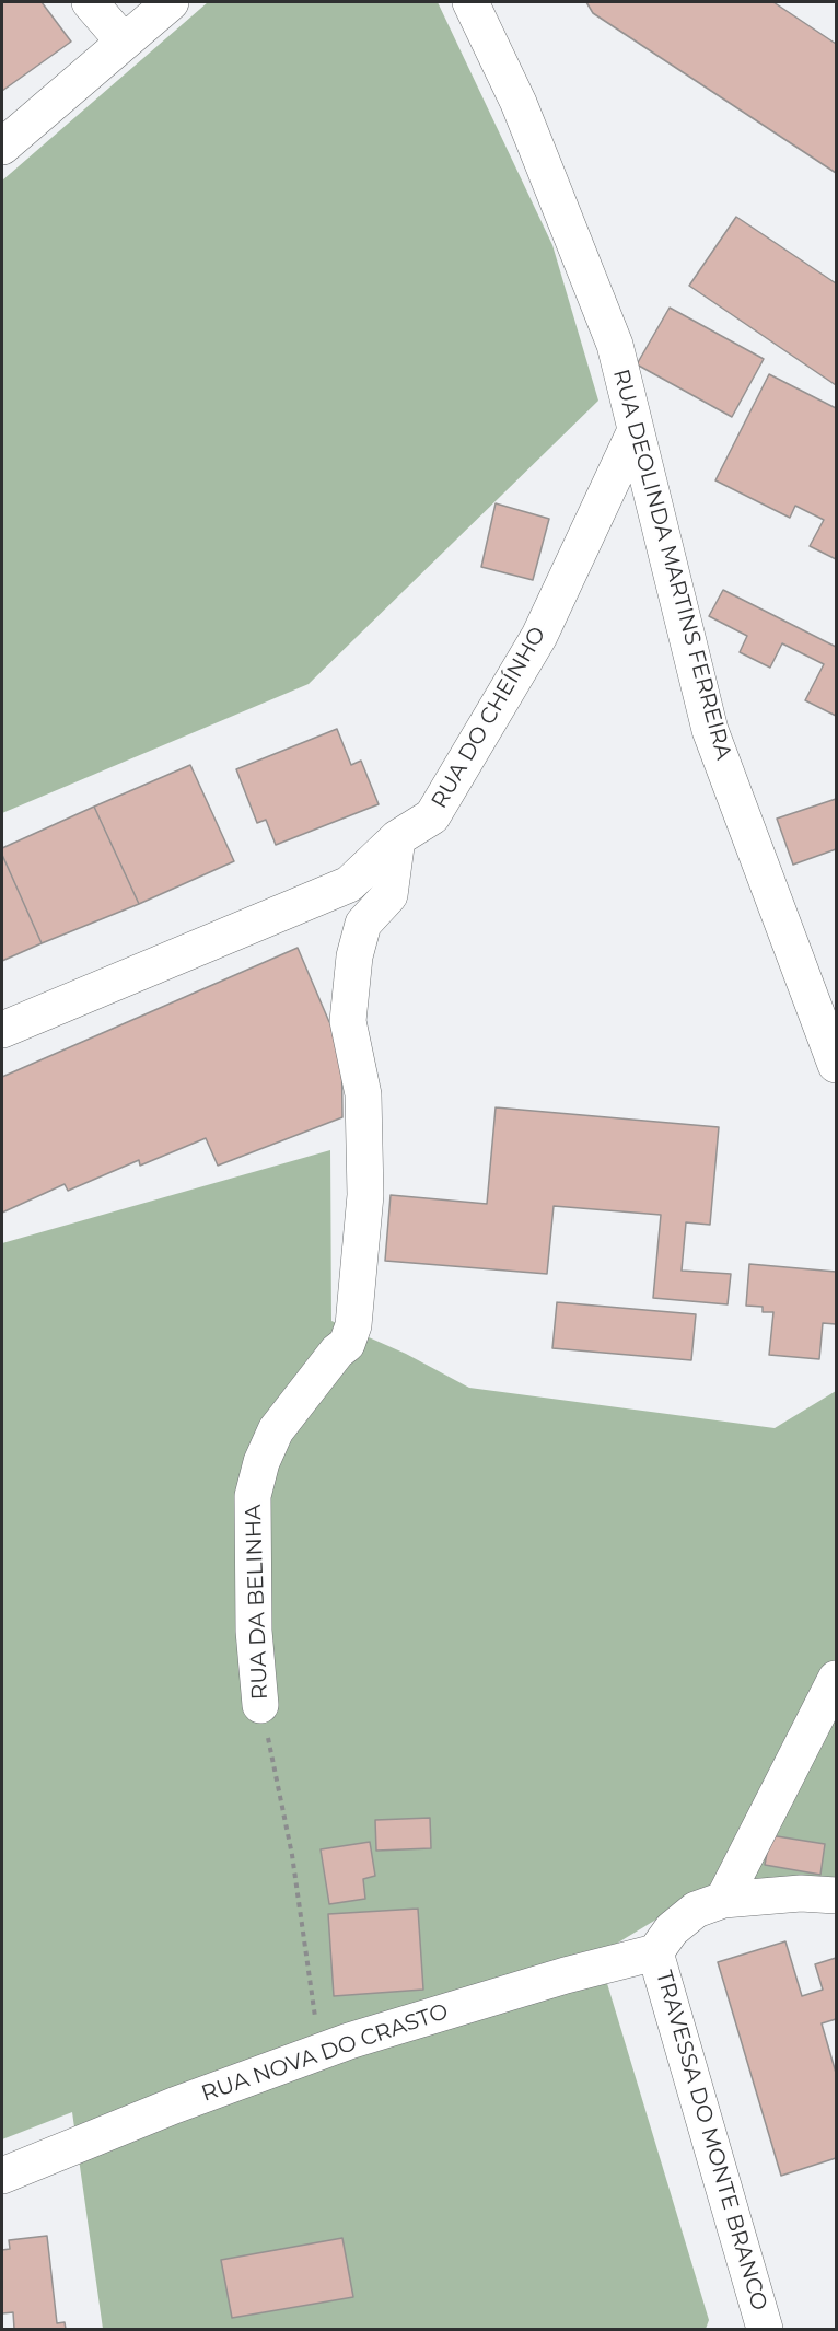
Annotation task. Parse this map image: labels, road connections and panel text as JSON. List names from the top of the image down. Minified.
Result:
{"streets":{"street":["RUA DEOLINDA MARTINS FERREIRA","RUA DO CHEÍNHO","RUA DA BELINHA","RUA NOVA DO CRASTO","TRAVESSA DO MONTE BRANCO"]},"crossings":[["RUA DEOLINDA MARTINS FERREIRA","RUA DO CHEÍNHO"],["RUA DO CHEÍNHO","RUA DA BELINHA"],["RUA DA BELINHA","RUA NOVA DO CRASTO"],["RUA NOVA DO CRASTO","TRAVESSA DO MONTE BRANCO"]]}
